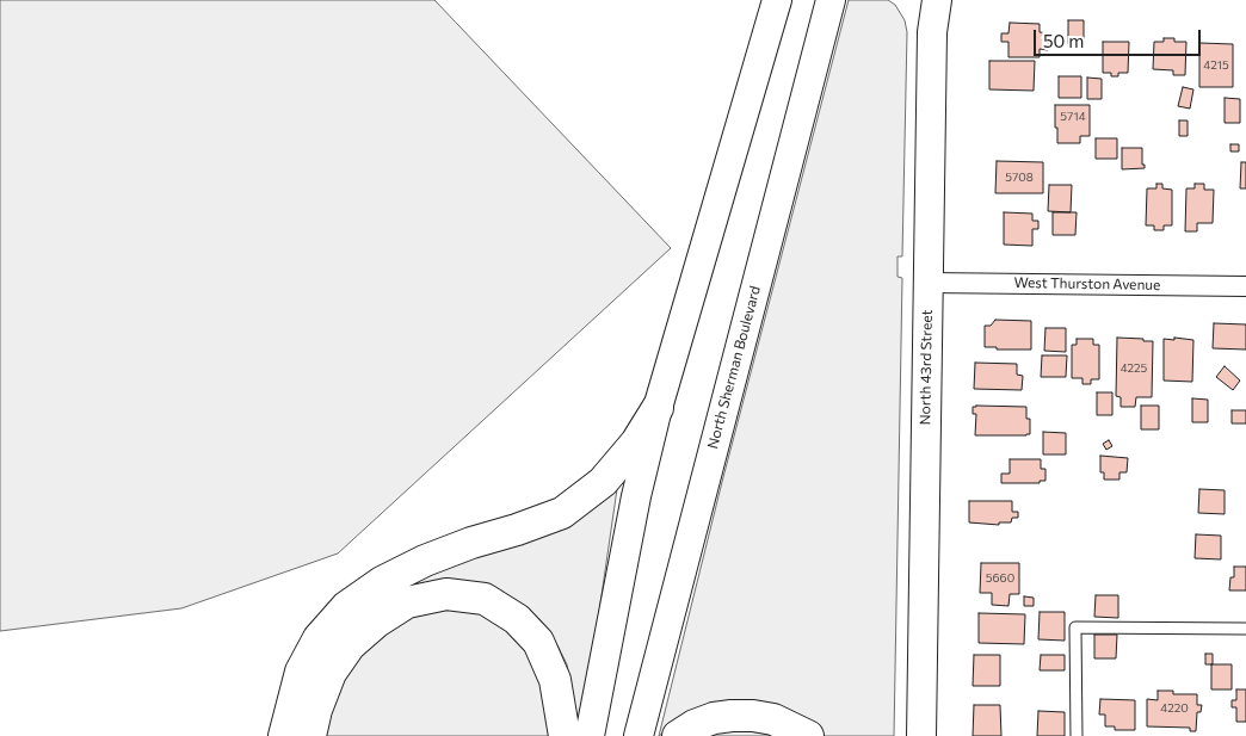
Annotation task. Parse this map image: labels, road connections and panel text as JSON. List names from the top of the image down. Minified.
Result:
{"streets":{"main road":["North Sherman Boulevard","North 43rd Street"],"street":["West Thurston Avenue"]},"crossings":[["West Thurston Avenue","North 43rd Street"]],"house_numbers":["4215","5714","5708","4225","5660","4220"],"scale_bar":"50 m"}
